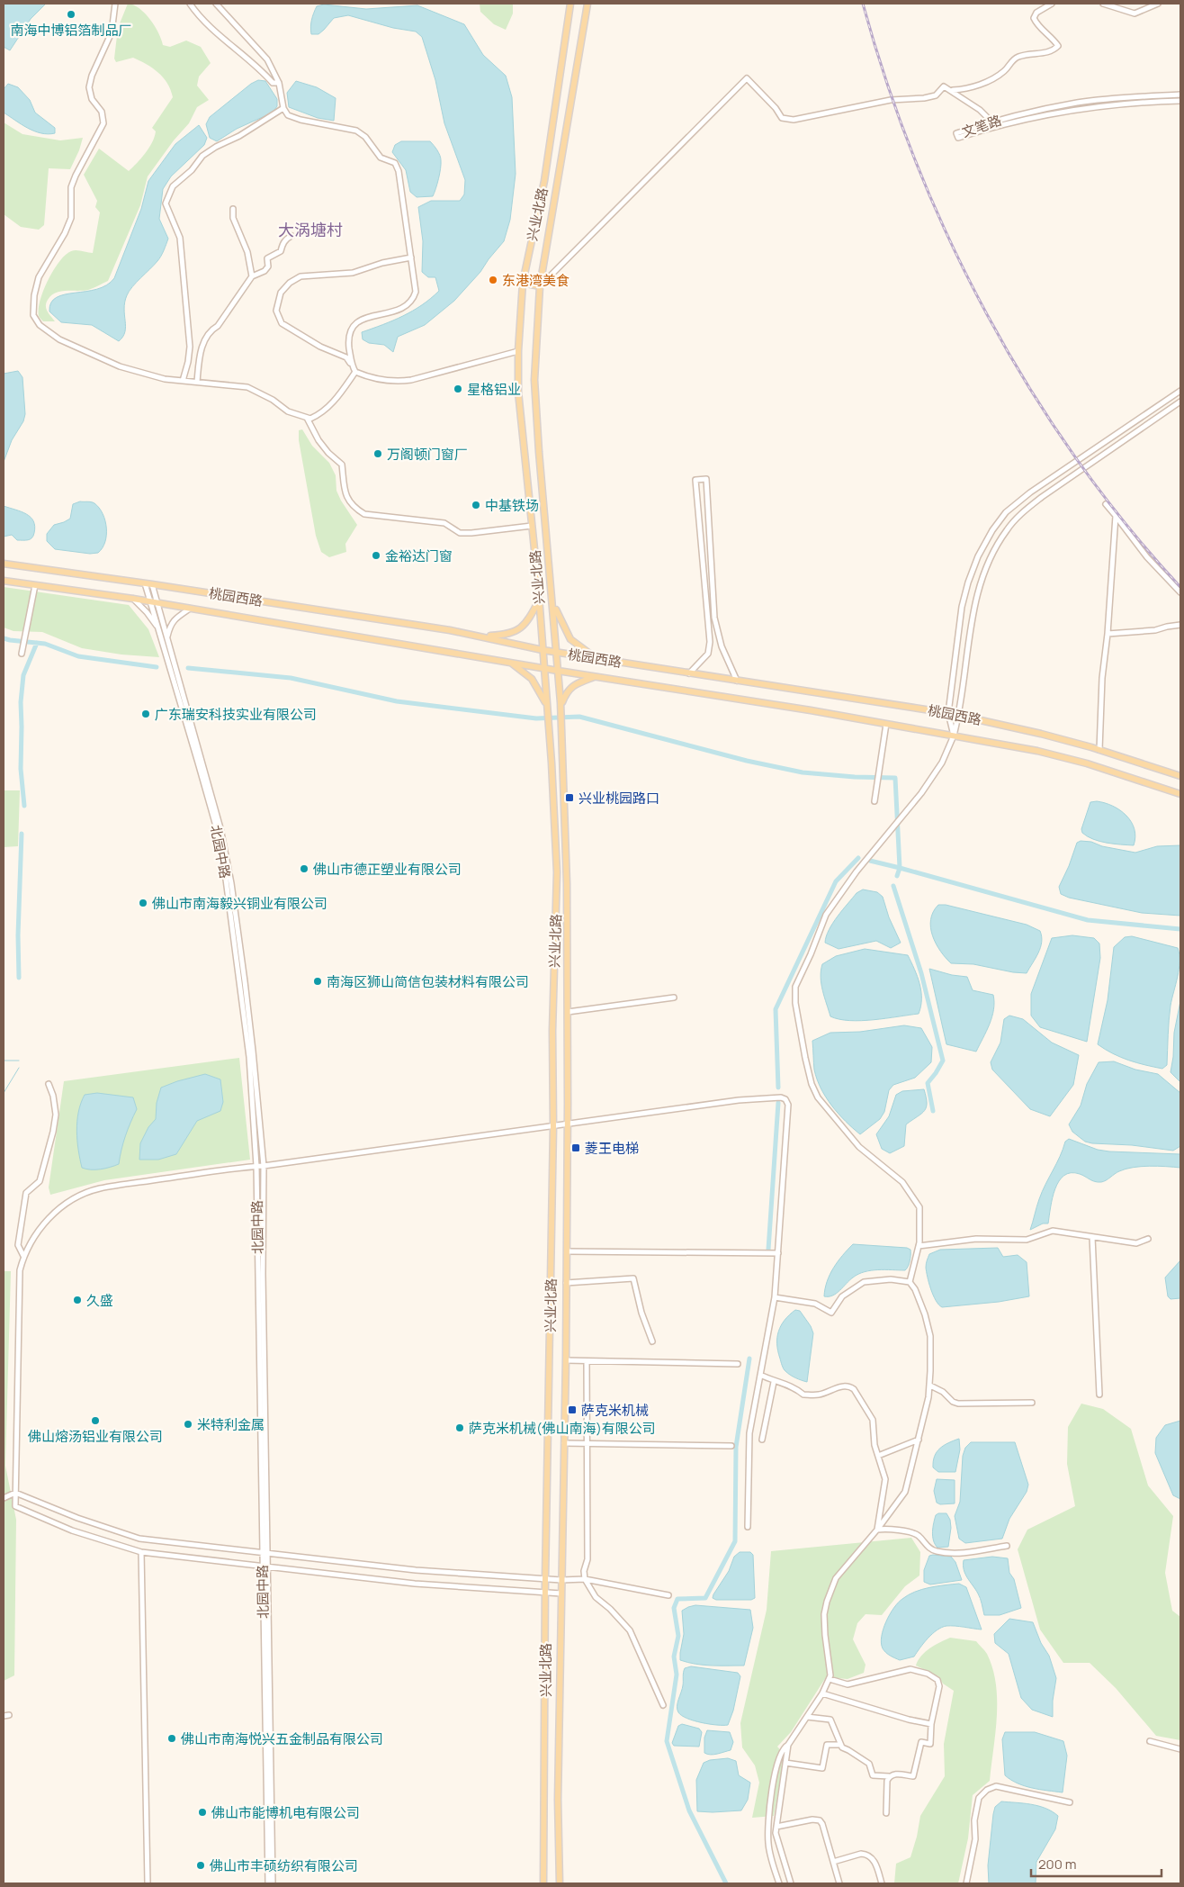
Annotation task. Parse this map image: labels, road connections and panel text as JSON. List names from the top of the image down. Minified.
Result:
{"streets":{"main road":["兴业北路","桃园西路"],"street":["文笔路","北园中路"]},"crossings":[["兴业北路","桃园西路"],["桃园西路","北园中路"]],"districts":["大涡塘村"],"places":{"other":["南海中博铝箔制品厂","东港湾美食","星格铝业","万阁顿门窗厂","中基铁场","金裕达门窗","广东瑞安科技实业有限公司","佛山市德正塑业有限公司","佛山市南海毅兴铜业有限公司","南海区狮山简信包装材料有限公司","久盛","佛山熔汤铝业有限公司","米特利金属","萨克米机械(佛山南海)有限公司","佛山市南海悦兴五金制品有限公司","佛山市能博机电有限公司","佛山市丰硕纺织有限公司"],"transit":["兴业桃园路口","菱王电梯","萨克米机械"]},"scale_bar":"200 m"}
